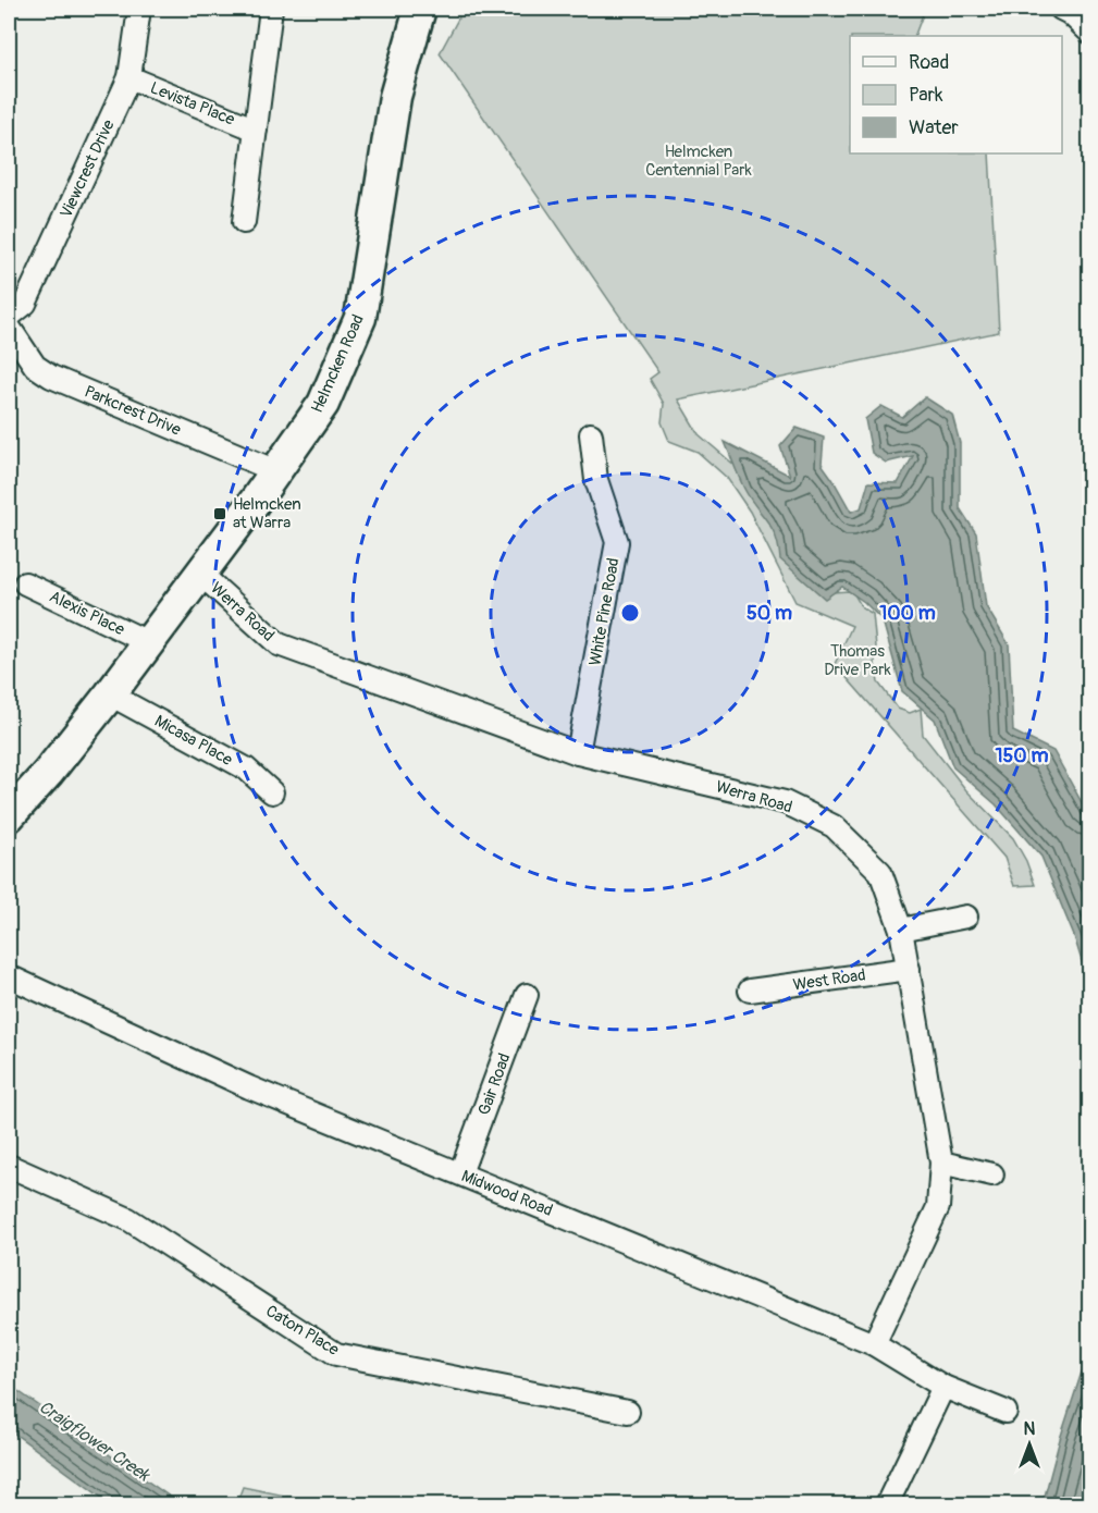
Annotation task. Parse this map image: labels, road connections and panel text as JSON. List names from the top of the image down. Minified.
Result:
{"streets":{"main road":["Helmcken Road"],"street":["Levista Place","Viewcrest Drive","Parkcrest Drive","Werra Road","White Pine Road","Alexis Place","Micasa Place","West Road","Gair Road","Midwood Road","Caton Place"]},"crossings":[["Levista Place","Viewcrest Drive"],["Helmcken Road","Parkcrest Drive"],["Helmcken Road","Werra Road"],["Helmcken Road","Alexis Place"],["Helmcken Road","Micasa Place"],["Werra Road","White Pine Road"],["Werra Road","West Road"],["Werra Road","Midwood Road"],["Gair Road","Midwood Road"]],"water":["Craigflower Creek"],"parks":["Helmcken Centennial Park","Thomas Drive Park"],"places":{"transit":["Helmcken at Warra"]},"legend":["Road","Park","Water"],"north":"top","rings":["50 m","100 m","150 m"]}
